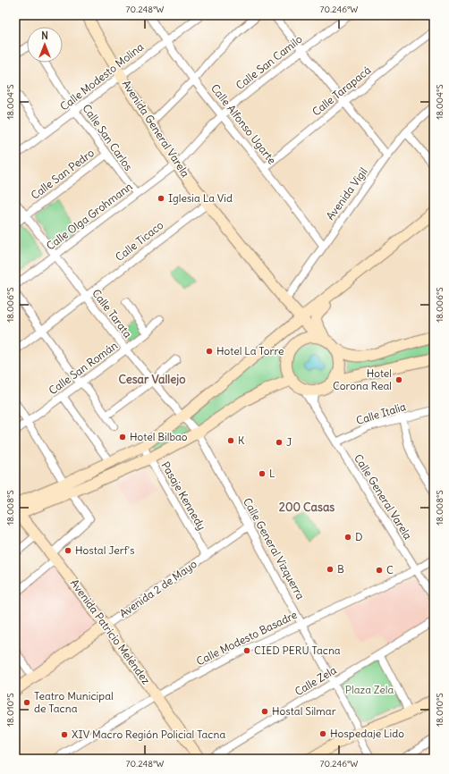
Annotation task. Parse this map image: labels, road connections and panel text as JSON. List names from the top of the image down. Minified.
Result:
{"streets":{"street":["Calle San Camilo","Calle Modesto Molina","Calle Tarapacá","Calle Alfonso Ugarte","Avenida General Varela","Calle San Carlos","Calle San Pedro","Avenida Vigil","Calle Olga Grohmann","Calle Ticaco","Calle Tarata","Calle San Román","Calle Italia","Pasaje Kennedy","Calle General Varela","Calle General Vizquerra","Avenida 2 de Mayo","Avenida Patricio Meléndez","Calle Modesto Basadre","Calle Zela"]},"crossings":[["Calle San Camilo","Calle Alfonso Ugarte"],["Calle San Camilo","Avenida General Varela"],["Calle San Camilo","Calle Olga Grohmann"],["Calle Modesto Molina","Calle Alfonso Ugarte"],["Calle Modesto Molina","Avenida General Varela"],["Calle Modesto Molina","Calle San Carlos"],["Calle Tarapacá","Calle Alfonso Ugarte"],["Calle Alfonso Ugarte","Avenida Vigil"],["Avenida General Varela","Avenida Vigil"],["Avenida General Varela","Calle Olga Grohmann"],["Avenida General Varela","Calle Ticaco"],["Avenida General Varela","Calle General Varela"],["Calle San Carlos","Calle San Pedro"],["Calle San Carlos","Calle Olga Grohmann"],["Calle San Pedro","Calle Tarata"],["Calle Olga Grohmann","Calle Tarata"],["Calle Ticaco","Calle Tarata"],["Calle Tarata","Calle San Román"],["Calle Tarata","Calle General Vizquerra"],["Calle Italia","Calle General Varela"],["Pasaje Kennedy","Avenida 2 de Mayo"],["Calle General Varela","Calle Modesto Basadre"],["Calle General Vizquerra","Avenida 2 de Mayo"],["Calle General Vizquerra","Calle Modesto Basadre"],["Calle General Vizquerra","Calle Zela"],["Avenida 2 de Mayo","Avenida Patricio Meléndez"],["Avenida Patricio Meléndez","Calle Modesto Basadre"]],"districts":["Cesar Vallejo","200 Casas"],"parks":["Plaza Zela"],"places":["Iglesia La Vid","Hotel La Torre","Hotel Corona Real","Hotel Bilbao","K","J","L","D","Hostal Jerf's","B","C","CIED PERU Tacna","Teatro Municipal de Tacna","Hostal Silmar","Hospedaje Lido","XIV Macro Región Policial Tacna"],"north":"top","coordinates":["70.248°W","70.246°W","18.004°S","18.006°S","18.008°S","18.010°S"]}
